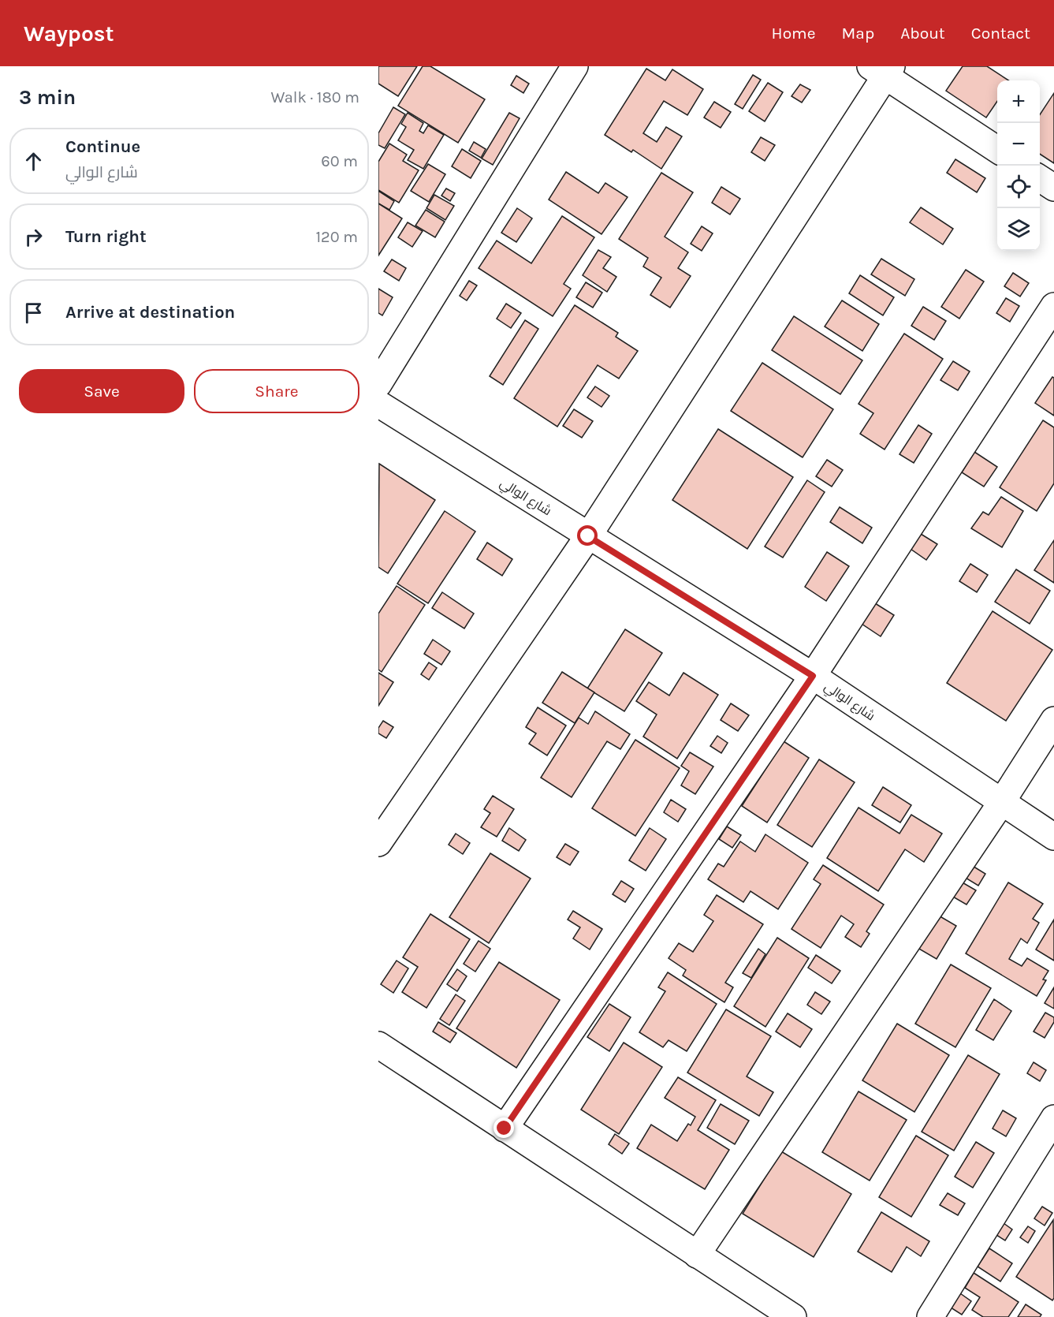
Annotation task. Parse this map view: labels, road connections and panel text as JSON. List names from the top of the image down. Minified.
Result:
{"streets":{"street":["شارع الوالي"]},"page":{"header":"Waypost","nav":["Home","Map","About","Contact"],"heading":["3 min","Walk · 180 m"],"map_buttons":["+","−"],"list":[["Continue","شارع الوالي","60 m"],["Turn right","120 m"],"Arrive at destination"],"buttons":["Save","Share"]}}
